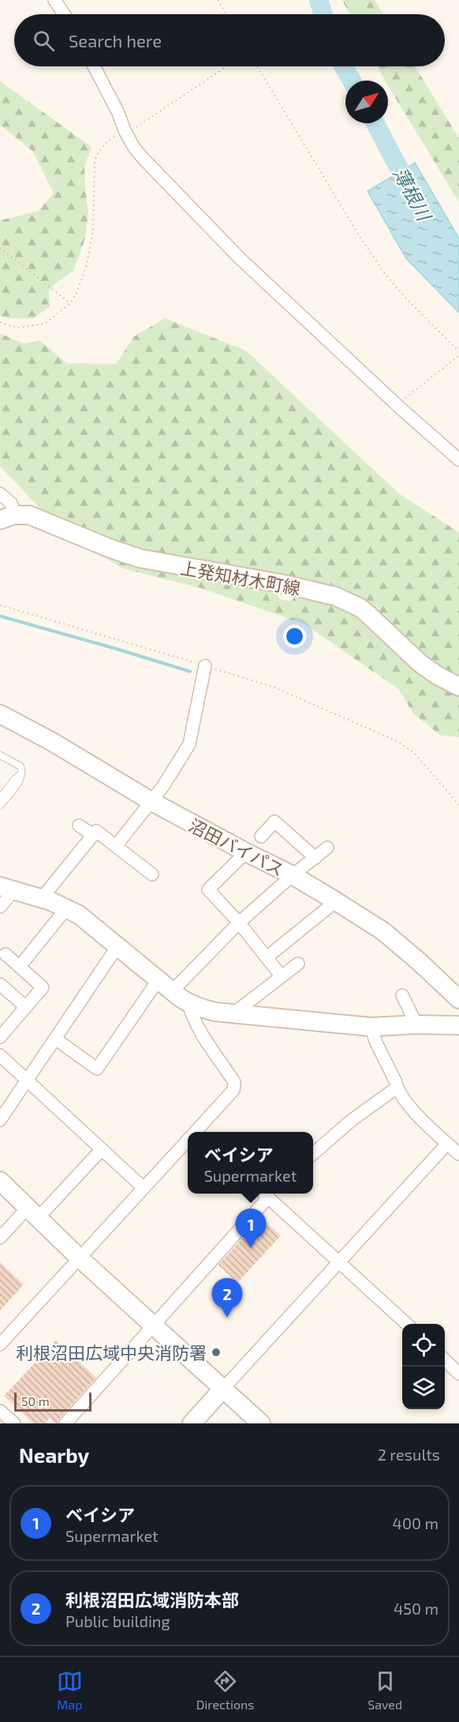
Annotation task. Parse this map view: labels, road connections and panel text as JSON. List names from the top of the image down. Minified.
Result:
{"streets":{"street":["上発知材木町線","沼田バイパス"]},"water":["薄根川"],"places":["利根沼田広域中央消防署"],"scale_bar":"50 m","north":"top right","page":{"search":"Search here","popup":["ベイシア","Supermarket"],"pins":["1","2"],"scale":"50 m","heading":["Nearby","2 results"],"list":[{"mark":"1","name":"ベイシア","note":"Supermarket","value":"400 m"},{"mark":"2","name":"利根沼田広域消防本部","note":"Public building","value":"450 m"}],"nav":["Map","Directions","Saved"]}}
